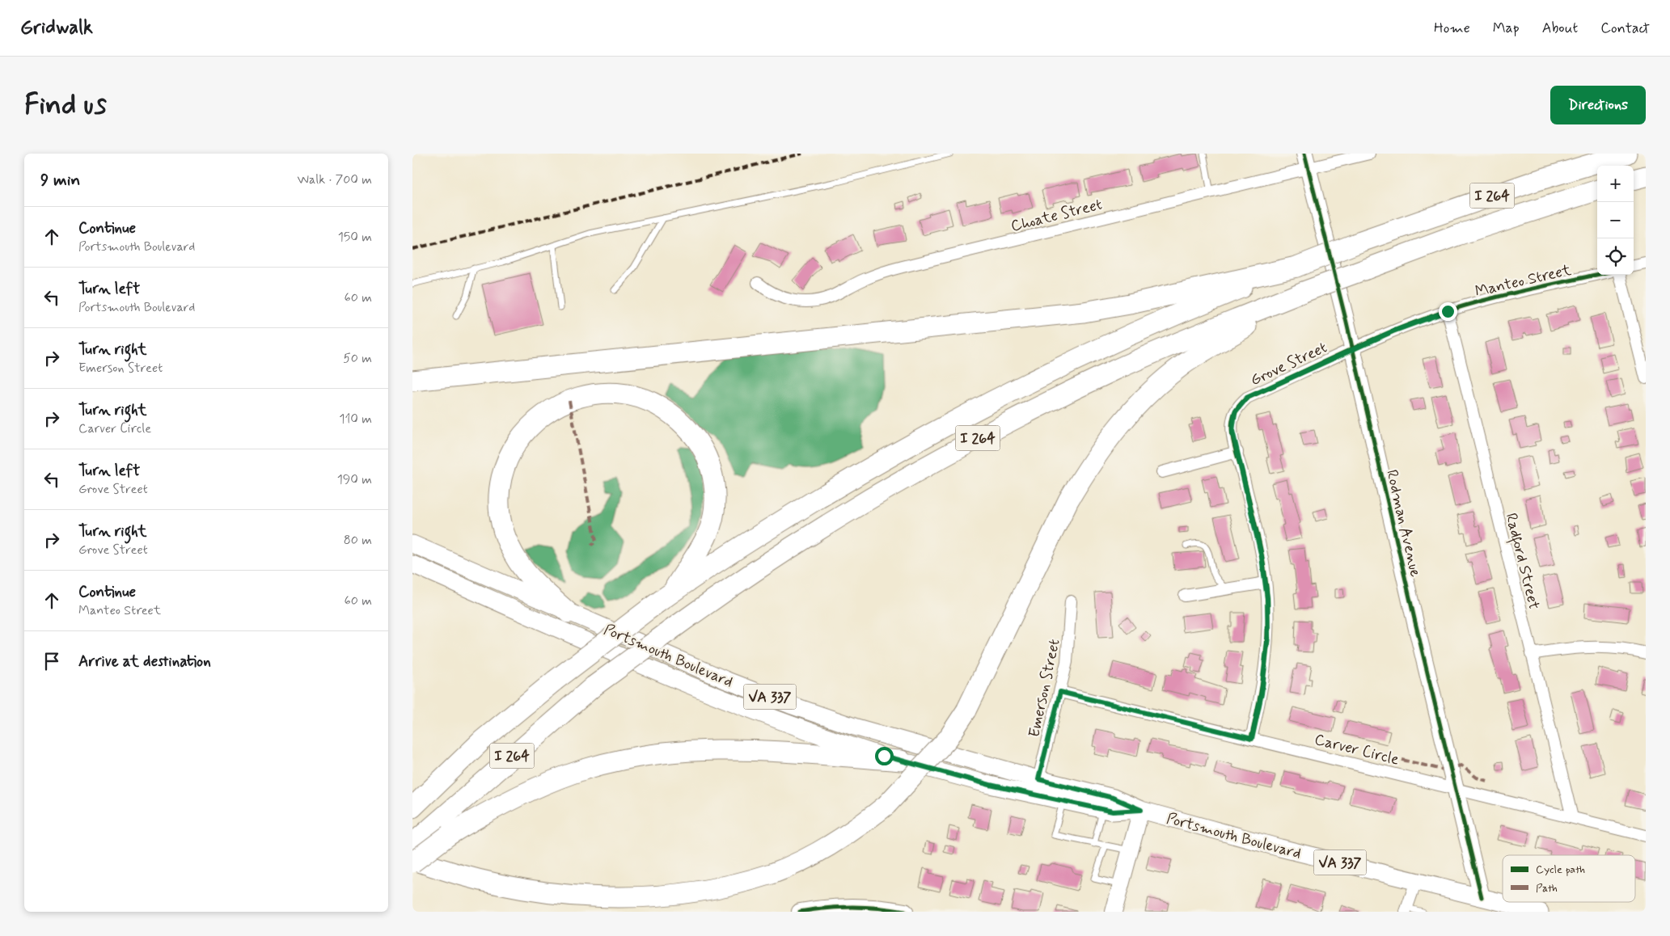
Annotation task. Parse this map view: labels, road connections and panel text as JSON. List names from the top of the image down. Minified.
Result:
{"streets":{"highway":["I 264"],"main road":["Portsmouth Boulevard","VA 337"],"street":["Choate Street","Manteo Street","Grove Street","Rodman Avenue","Radford Street","Emerson Street","Carver Circle"]},"crossings":[["Choate Street","Rodman Avenue"],["Manteo Street","Grove Street"],["Manteo Street","Rodman Avenue"],["Manteo Street","Radford Street"],["Grove Street","Rodman Avenue"],["Grove Street","Carver Circle"],["Rodman Avenue","Portsmouth Boulevard"],["Rodman Avenue","Carver Circle"],["Radford Street","Carver Circle"],["Portsmouth Boulevard","Emerson Street"],["Emerson Street","Carver Circle"]],"legend":["Cycle path","Path"],"page":{"header":"Gridwalk","nav":["Home","Map","About","Contact"],"buttons":"Directions","title":"Find us","heading":["9 min","Walk · 700 m"],"map_buttons":["+","−"],"list":[["Continue","Portsmouth Boulevard","150 m"],["Turn left","Portsmouth Boulevard","60 m"],["Turn right","Emerson Street","50 m"],["Turn right","Carver Circle","110 m"],["Turn left","Grove Street","190 m"],["Turn right","Grove Street","80 m"],["Continue","Manteo Street","60 m"],"Arrive at destination"]}}
